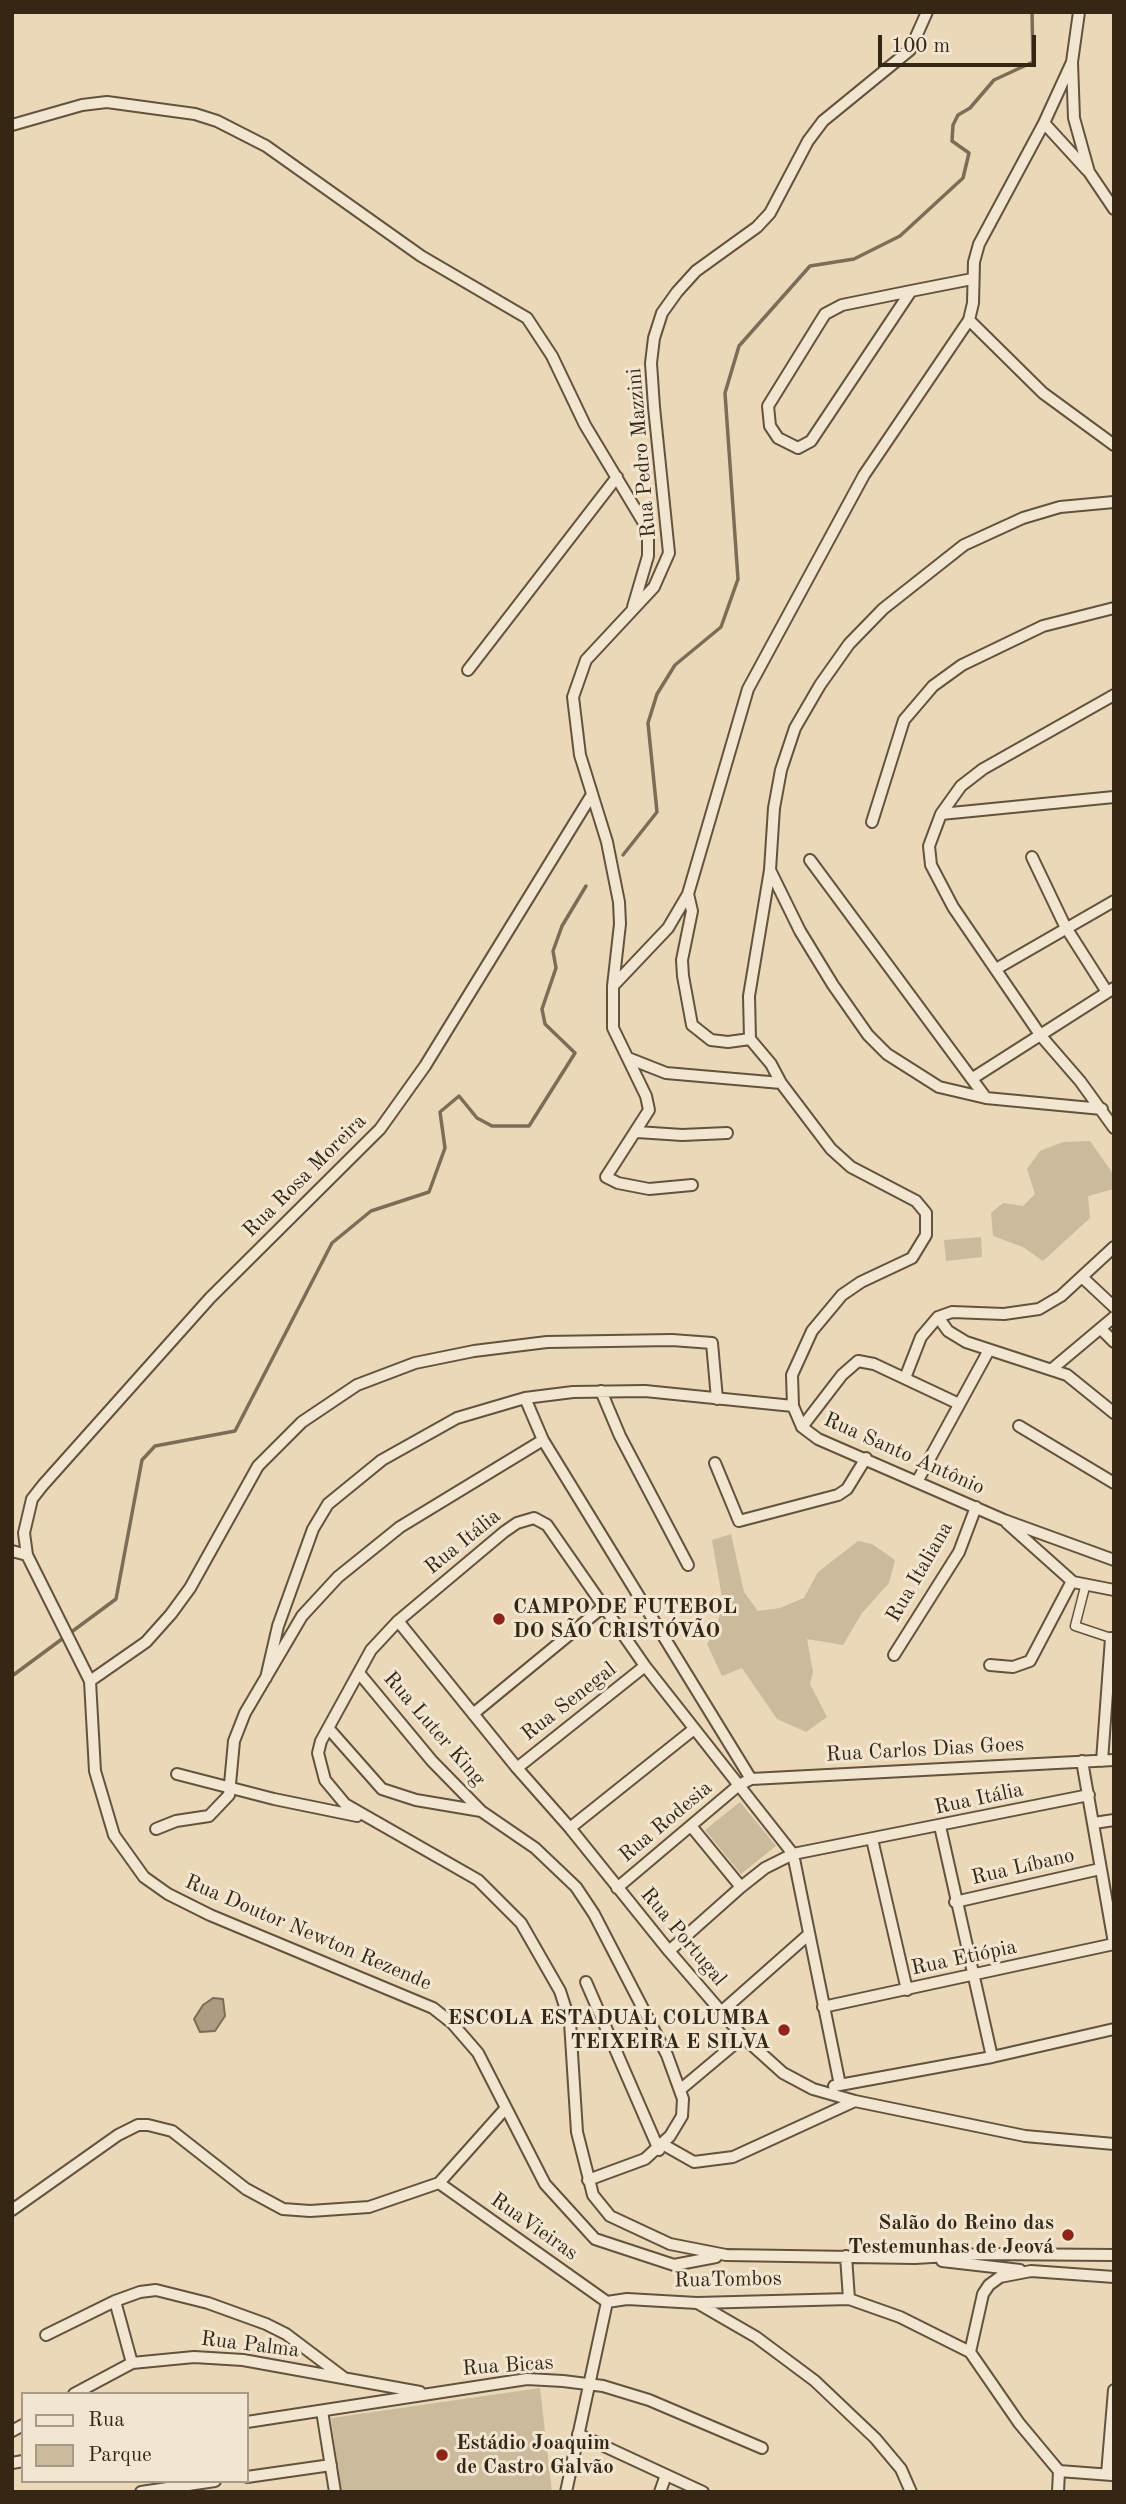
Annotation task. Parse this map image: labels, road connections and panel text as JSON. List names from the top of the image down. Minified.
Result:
{"streets":{"street":["Rua Pedro Mazzini","Rua Rosa Moreira","Rua Santo Antônio","Rua Itália","Rua Italiana","Rua Senegal","Rua Luter King","Rua Carlos Dias Goes","Rua Rodesia","Rua Líbano","Rua Doutor Newton Rezende","Rua Portugal","Rua Etiópia","RuaVieiras","RuaTombos","Rua Palma","Rua Bicas"]},"crossings":[["Rua Pedro Mazzini","Rua Rosa Moreira"],["Rua Rosa Moreira","Rua Doutor Newton Rezende"],["Rua Santo Antônio","Rua Italiana"],["Rua Itália","Rua Senegal"],["Rua Itália","Rua Luter King"],["Rua Itália","Rua Carlos Dias Goes"],["Rua Itália","Rua Rodesia"],["Rua Itália","Rua Doutor Newton Rezende"],["Rua Itália","Rua Portugal"],["Rua Senegal","Rua Portugal"],["Rua Carlos Dias Goes","Rua Rodesia"],["Rua Rodesia","Rua Portugal"],["RuaVieiras","RuaTombos"],["Rua Palma","Rua Bicas"]],"places":["CAMPO DE FUTEBOL DO SÃO CRISTÓVÃO","ESCOLA ESTADUAL COLUMBA TEIXEIRA E SILVA","Salão do Reino das Testemunhas de Jeová","Estádio Joaquim de Castro Galvão"],"legend":["Rua","Parque"],"scale_bar":"100 m"}
